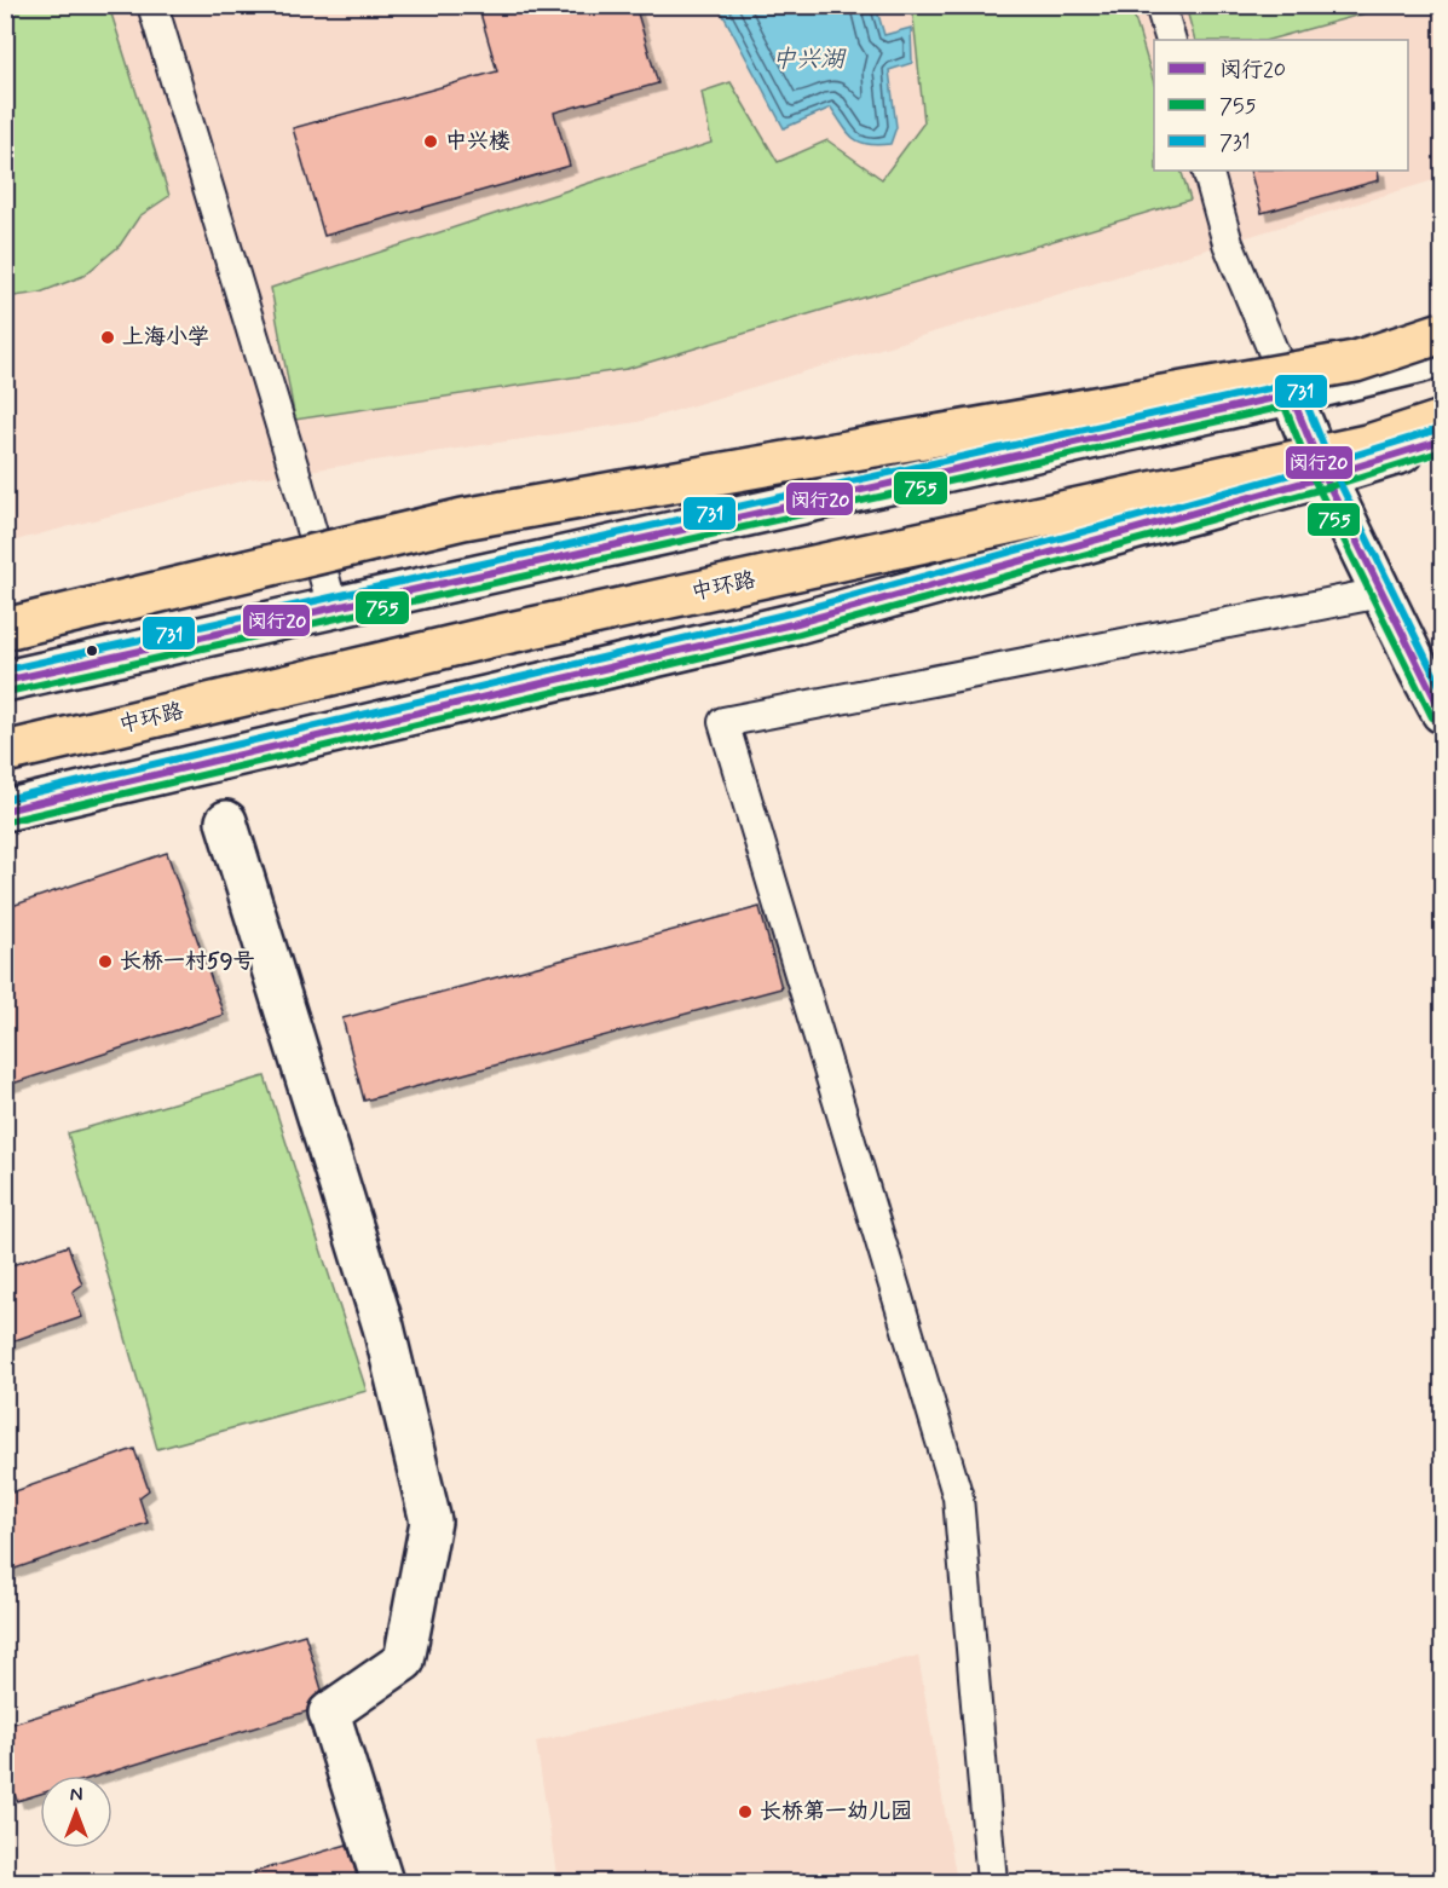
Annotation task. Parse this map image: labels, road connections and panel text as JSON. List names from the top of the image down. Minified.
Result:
{"streets":{"highway":["中环路"]},"water":["中兴湖"],"places":["中兴楼","上海小学","长桥一村59号","长桥第一幼儿园"],"lines":["transit line 731","transit line 闵行20","transit line 755"],"legend":["闵行20","755","731"],"north":"top"}
